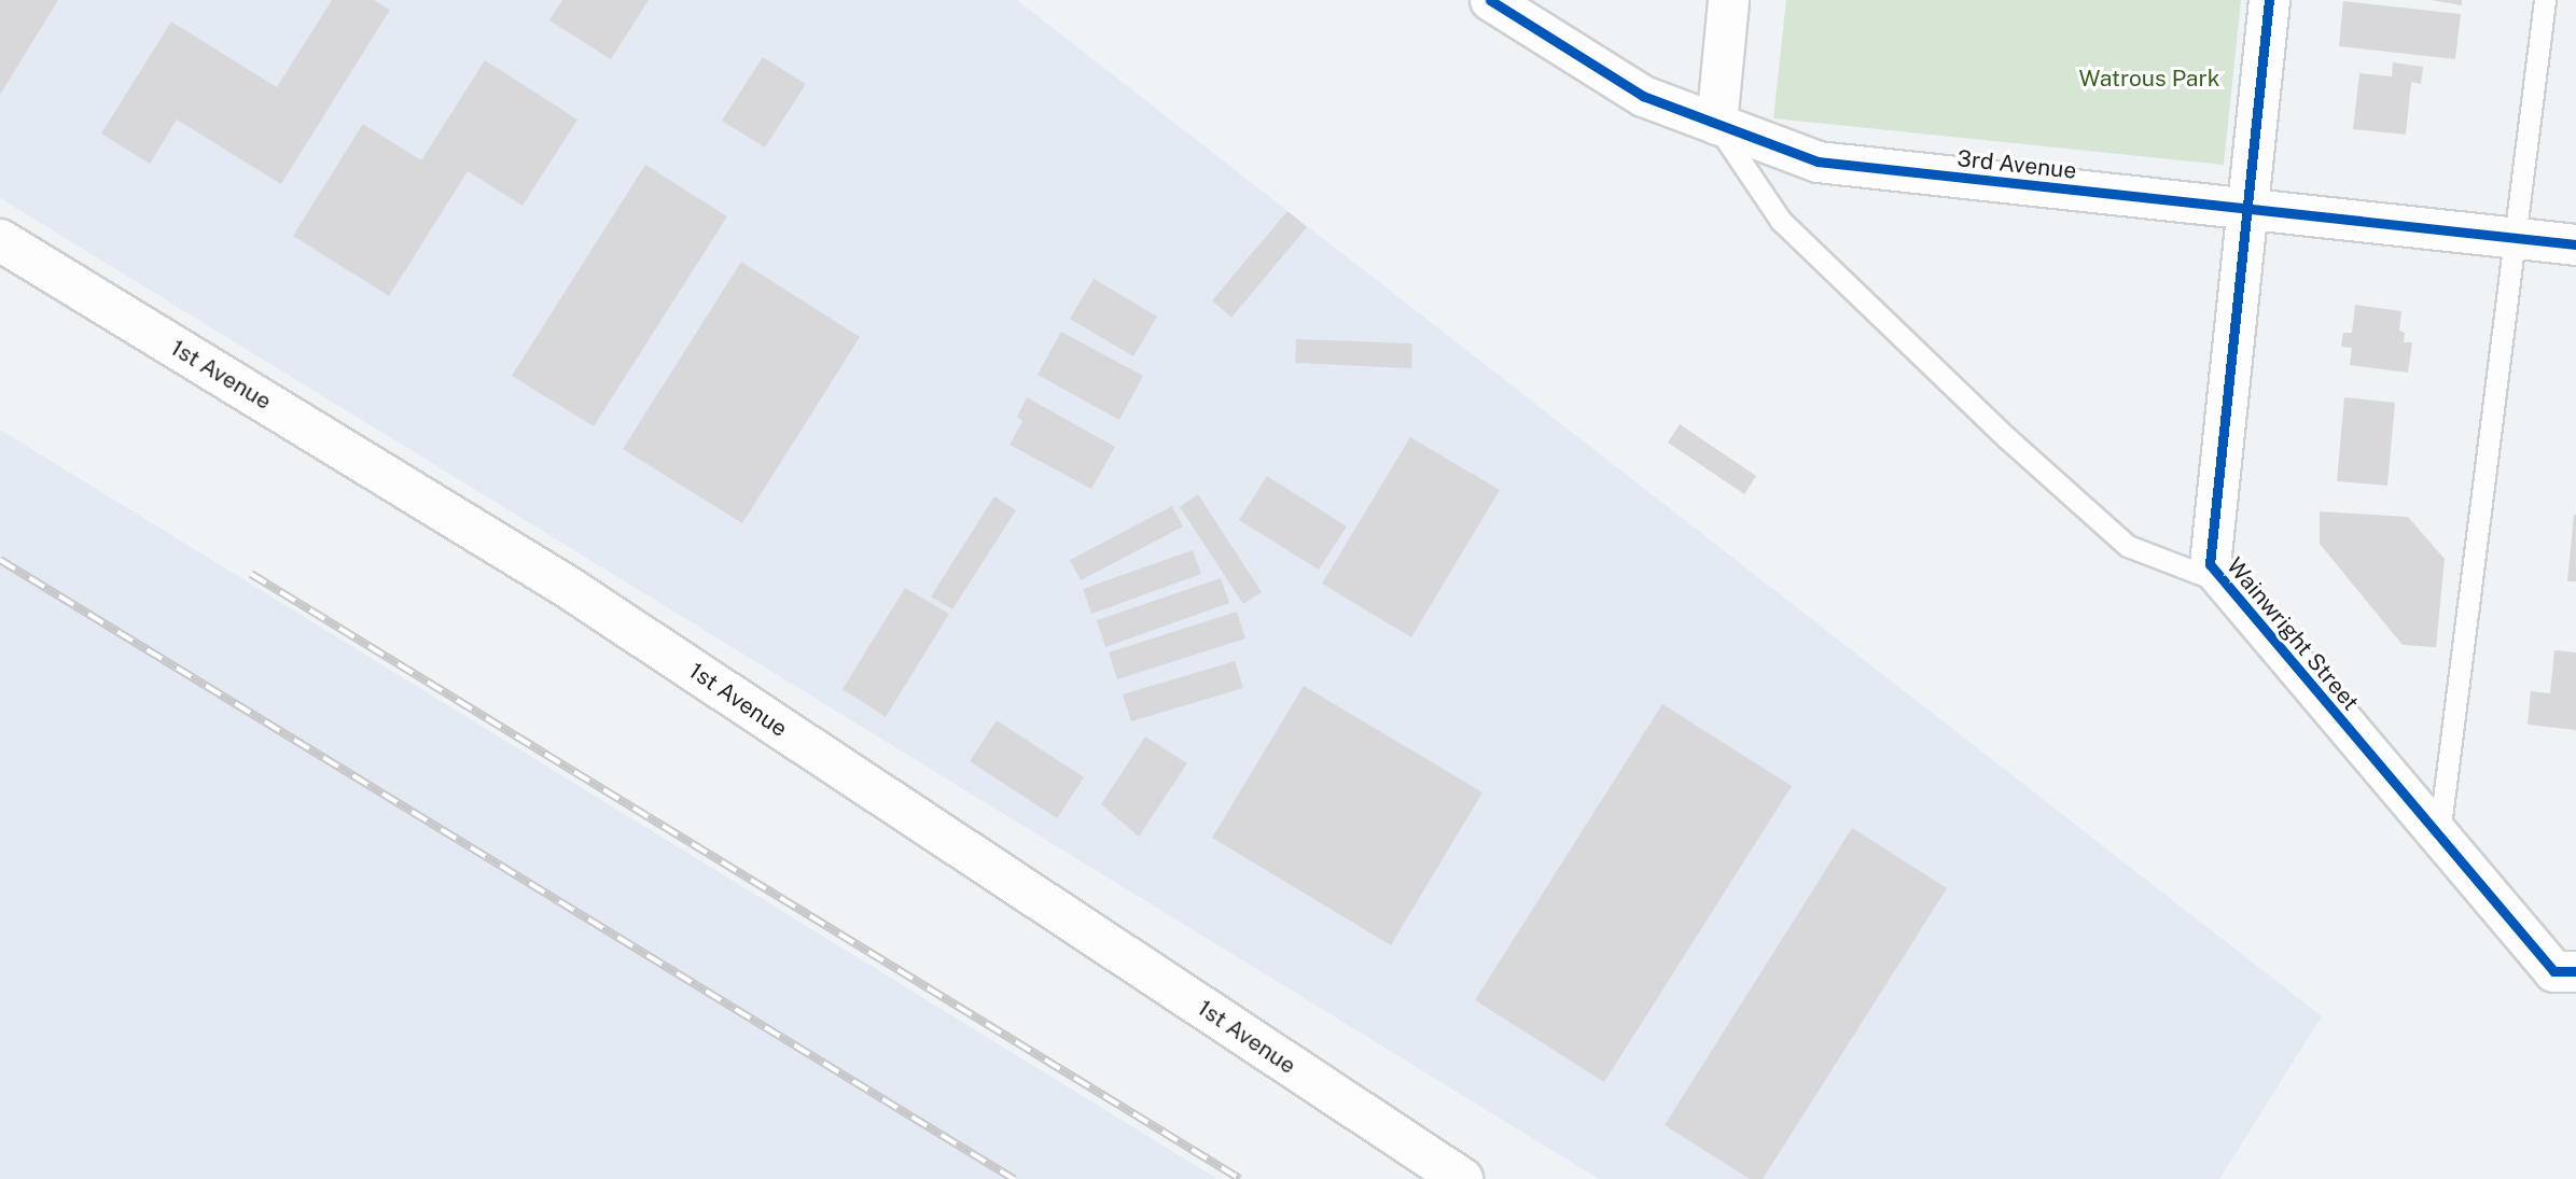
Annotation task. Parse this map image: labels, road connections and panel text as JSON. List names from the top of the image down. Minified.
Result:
{"streets":{"main road":["1st Avenue"],"street":["3rd Avenue","Wainwright Street"]},"crossings":[["3rd Avenue","Wainwright Street"]],"parks":["Watrous Park"]}
